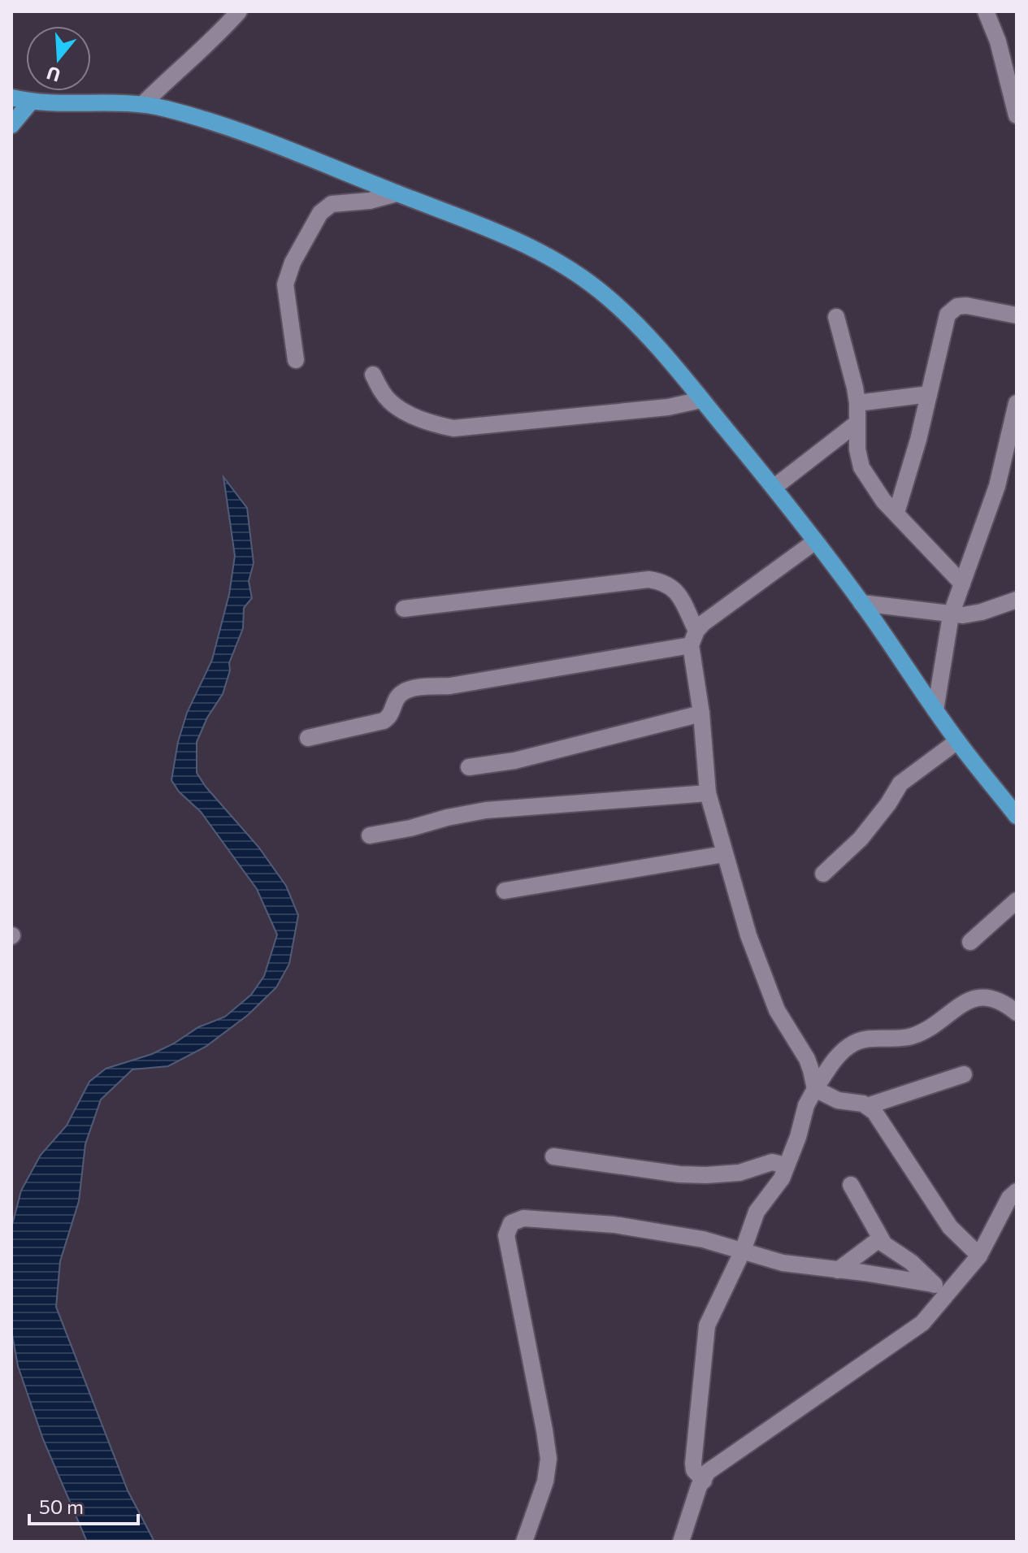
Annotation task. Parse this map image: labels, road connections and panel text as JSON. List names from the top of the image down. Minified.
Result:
{"scale_bar":"50 m","north":"bottom"}
